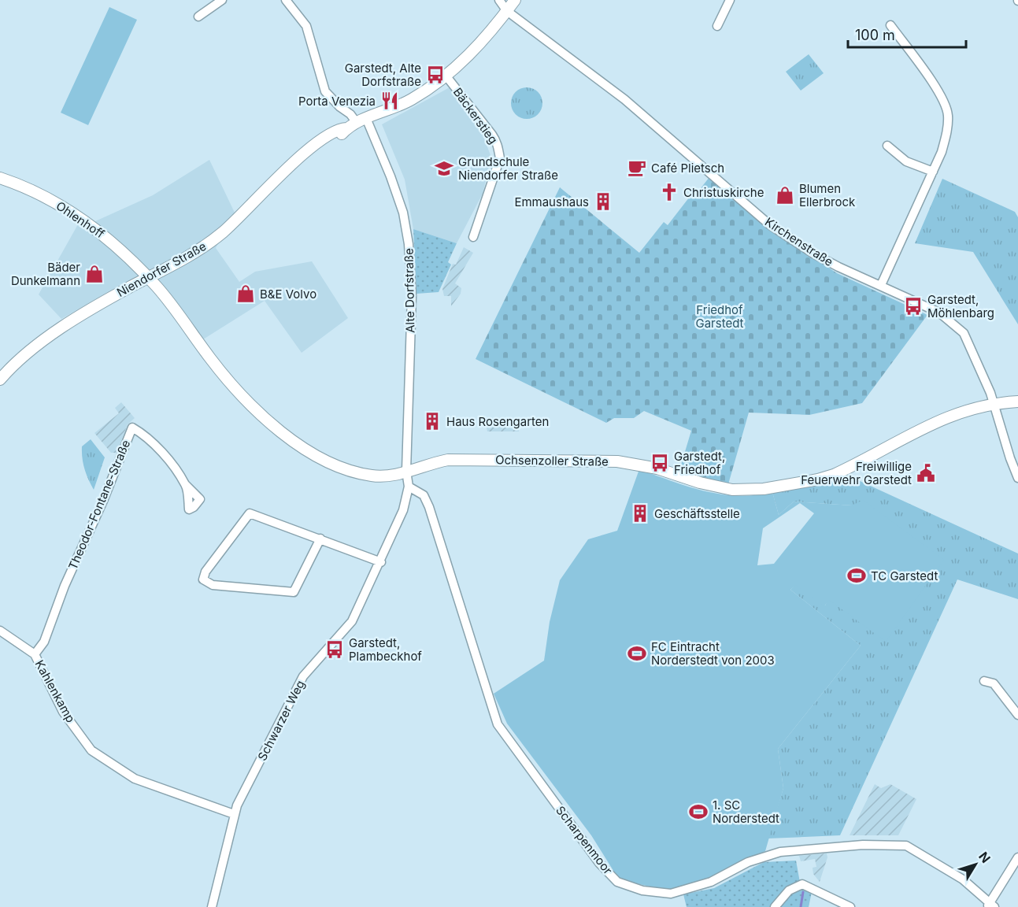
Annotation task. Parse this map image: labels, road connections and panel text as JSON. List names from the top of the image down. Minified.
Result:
{"streets":{"street":["Bäckerstieg","Ohlenhoff","Kirchenstraße","Niendorfer Straße","Alte Dorfstraße","Ochsenzoller Straße","Theodor-Fontane-Straße","Kahlenkamp","Schwarzer Weg","Scharpenmoor"]},"crossings":[["Bäckerstieg","Niendorfer Straße"],["Ohlenhoff","Niendorfer Straße"],["Ohlenhoff","Ochsenzoller Straße"],["Kirchenstraße","Niendorfer Straße"],["Kirchenstraße","Ochsenzoller Straße"],["Niendorfer Straße","Alte Dorfstraße"],["Niendorfer Straße","Ochsenzoller Straße"],["Alte Dorfstraße","Ochsenzoller Straße"],["Alte Dorfstraße","Schwarzer Weg"],["Ochsenzoller Straße","Schwarzer Weg"],["Theodor-Fontane-Straße","Kahlenkamp"],["Kahlenkamp","Schwarzer Weg"],["Schwarzer Weg","Scharpenmoor"]],"parks":["Friedhof Garstedt"],"places":{"bus stop":["Garstedt, Alte Dorfstraße","Garstedt, Möhlenbarg","Garstedt, Friedhof","Garstedt, Plambeckhof"],"restaurant":["Porta Venezia"],"cafe":["Café Plietsch"],"school or university":["Grundschule Niendorfer Straße"],"church":["Christuskirche"],"shop":["Blumen Ellerbrock","Bäder Dunkelmann","B&E Volvo"],"building":["Emmaushaus","Haus Rosengarten","Geschäftsstelle"],"public building":["Freiwillige Feuerwehr Garstedt"],"sports":["TC Garstedt","FC Eintracht Norderstedt von 2003","1. SC Norderstedt"]},"scale_bar":"100 m","north":"top right"}
